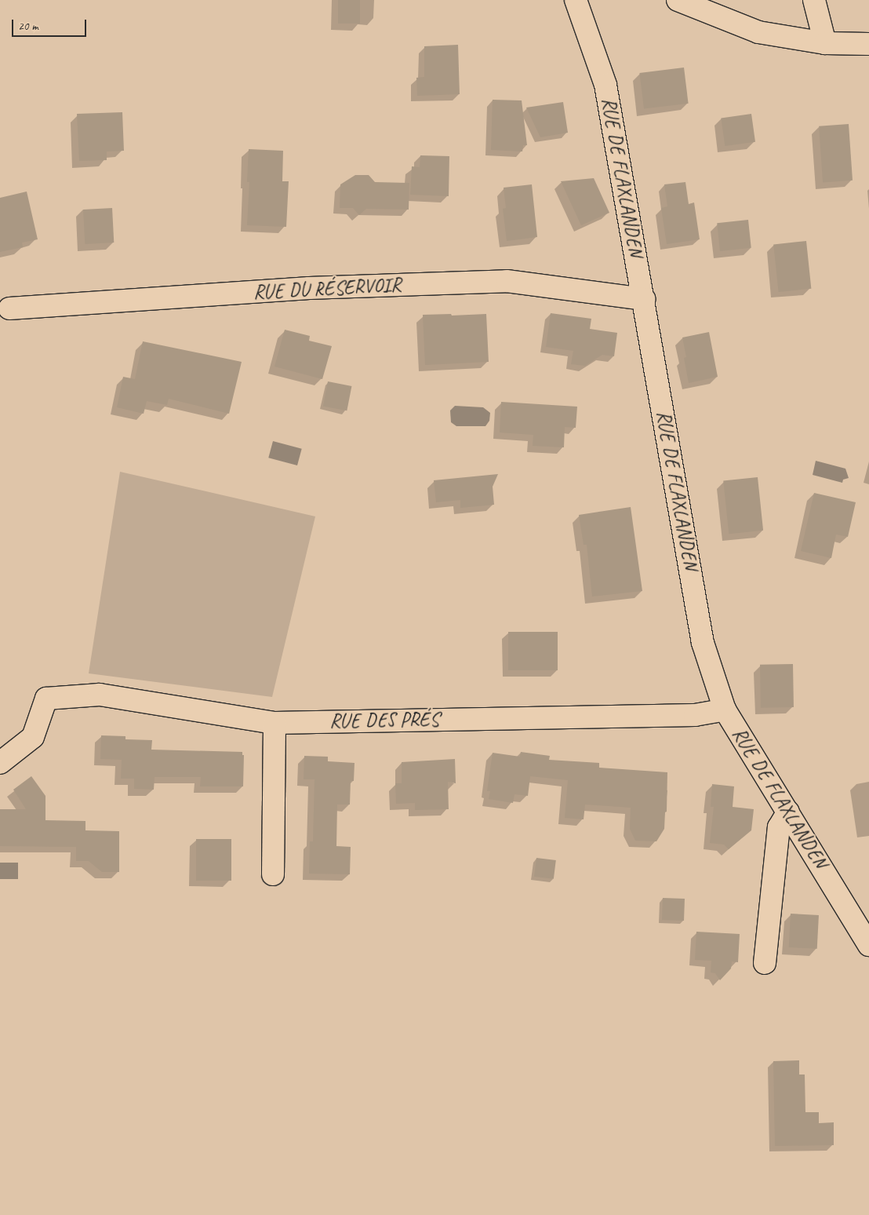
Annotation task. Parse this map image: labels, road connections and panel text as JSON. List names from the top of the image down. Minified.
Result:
{"streets":{"street":["RUE DE FLAXLANDEN","RUE DU RÉSERVOIR","RUE DES PRÉS"]},"crossings":[["RUE DE FLAXLANDEN","RUE DU RÉSERVOIR"],["RUE DE FLAXLANDEN","RUE DES PRÉS"]],"scale_bar":"20 m"}
